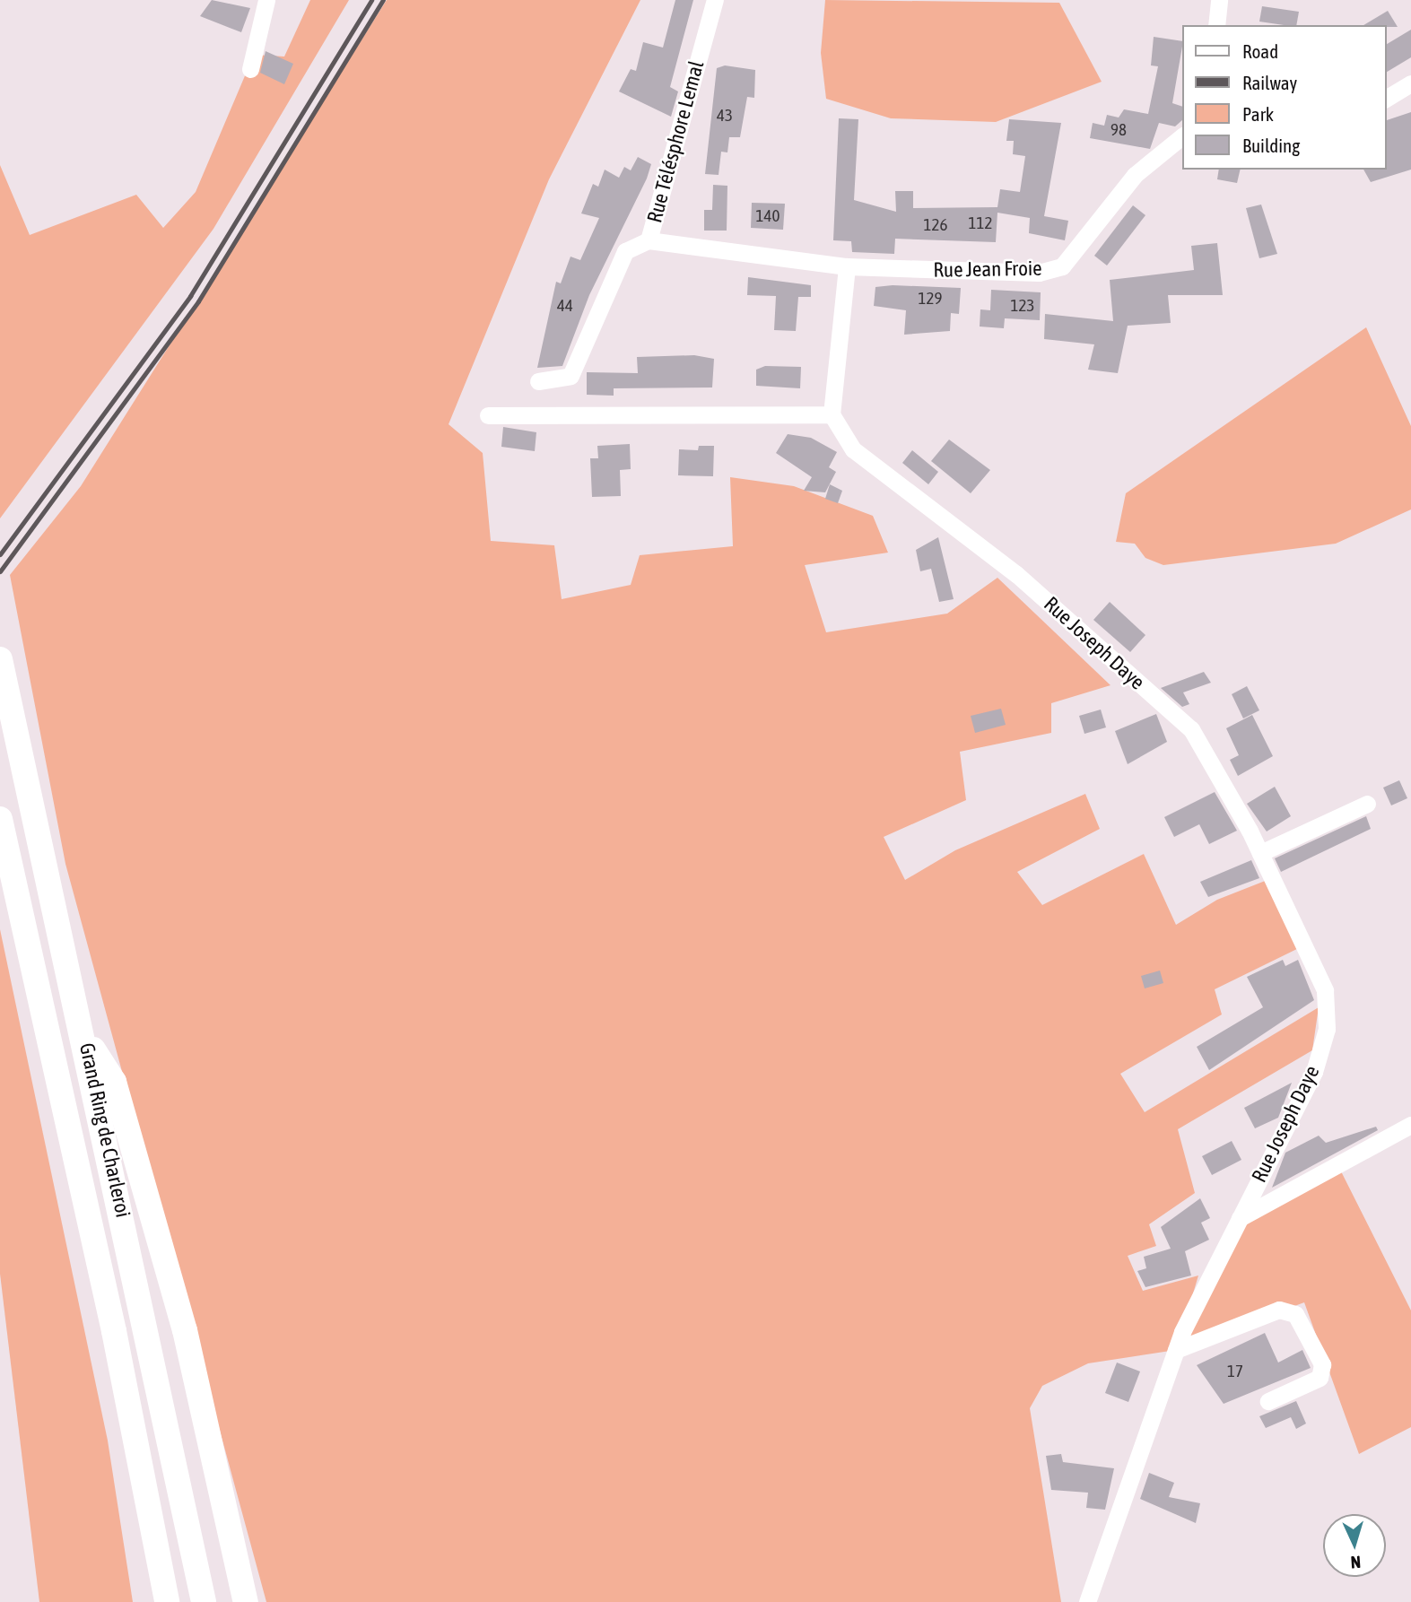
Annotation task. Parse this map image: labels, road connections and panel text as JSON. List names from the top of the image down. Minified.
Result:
{"streets":{"highway":["Grand Ring de Charleroi"],"street":["Rue Télésphore Lemal","Rue Jean Froie","Rue Joseph Daye"]},"crossings":[["Rue Télésphore Lemal","Rue Jean Froie"]],"house_numbers":["43","98","140","112","126","129","44","123","17"],"legend":["Road","Railway","Park","Building"],"north":"bottom"}
